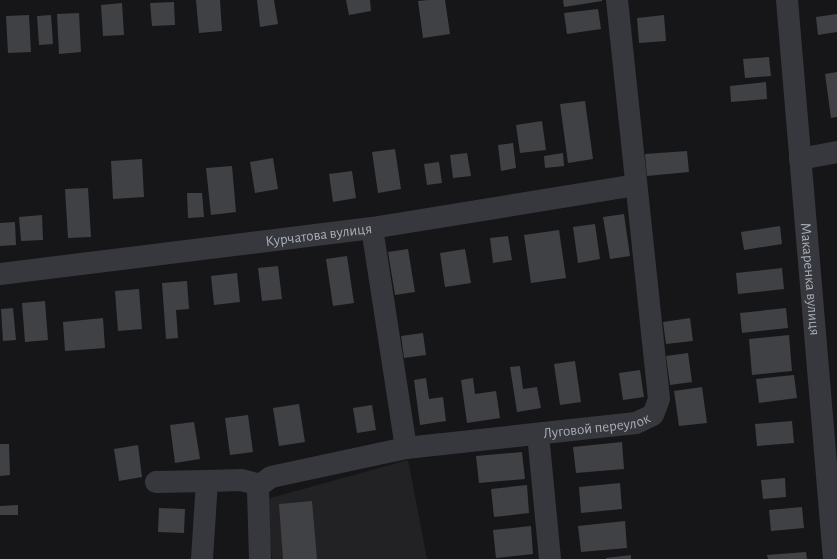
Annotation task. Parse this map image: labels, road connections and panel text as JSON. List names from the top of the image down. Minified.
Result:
{"streets":{"street":["Курчатова вулиця","Макаренка вулиця","Луговой переулок"]},"crossings":[["Курчатова вулиця","Луговой переулок"]]}
